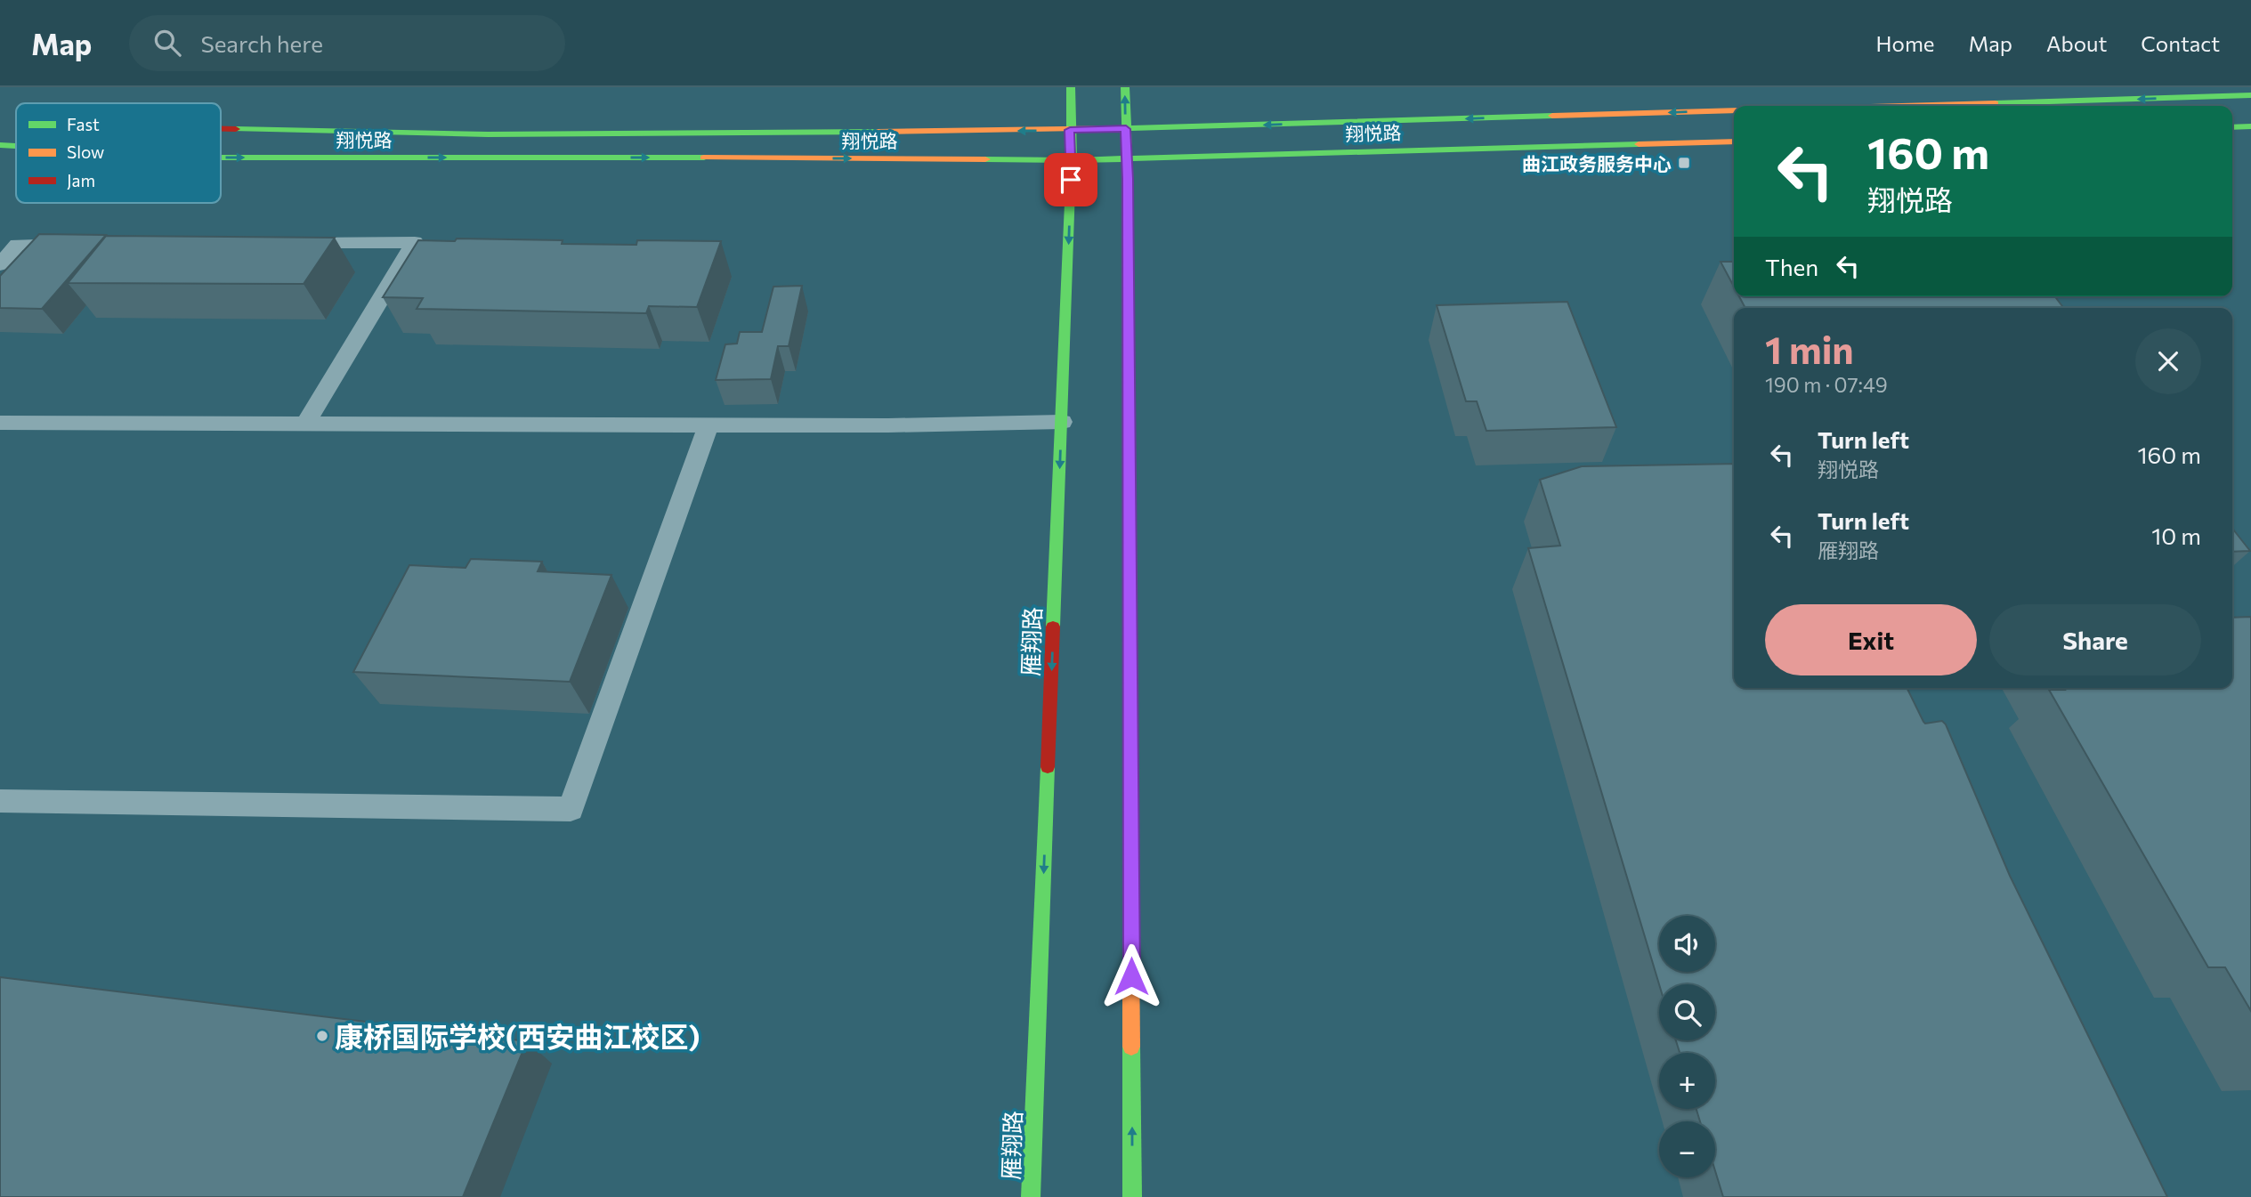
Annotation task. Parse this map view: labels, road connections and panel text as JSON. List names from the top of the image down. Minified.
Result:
{"streets":{"street":["翔悦路","雁翔路"]},"crossings":[["翔悦路","雁翔路"]],"places":{"transit":["曲江政务服务中心"],"other":["康桥国际学校(西安曲江校区)"]},"legend":["Fast","Slow","Jam"],"page":{"header":"Map","search":"Search here","nav":["Home","Map","About","Contact"],"turn":["160 m","翔悦路"],"then":"Then","heading":["1 min","190 m · 07:49"],"list":[{"name":"Turn left","note":"翔悦路","value":"160 m"},{"name":"Turn left","note":"雁翔路","value":"10 m"}],"buttons":["Exit","Share"],"map_buttons":["+","−"]}}
